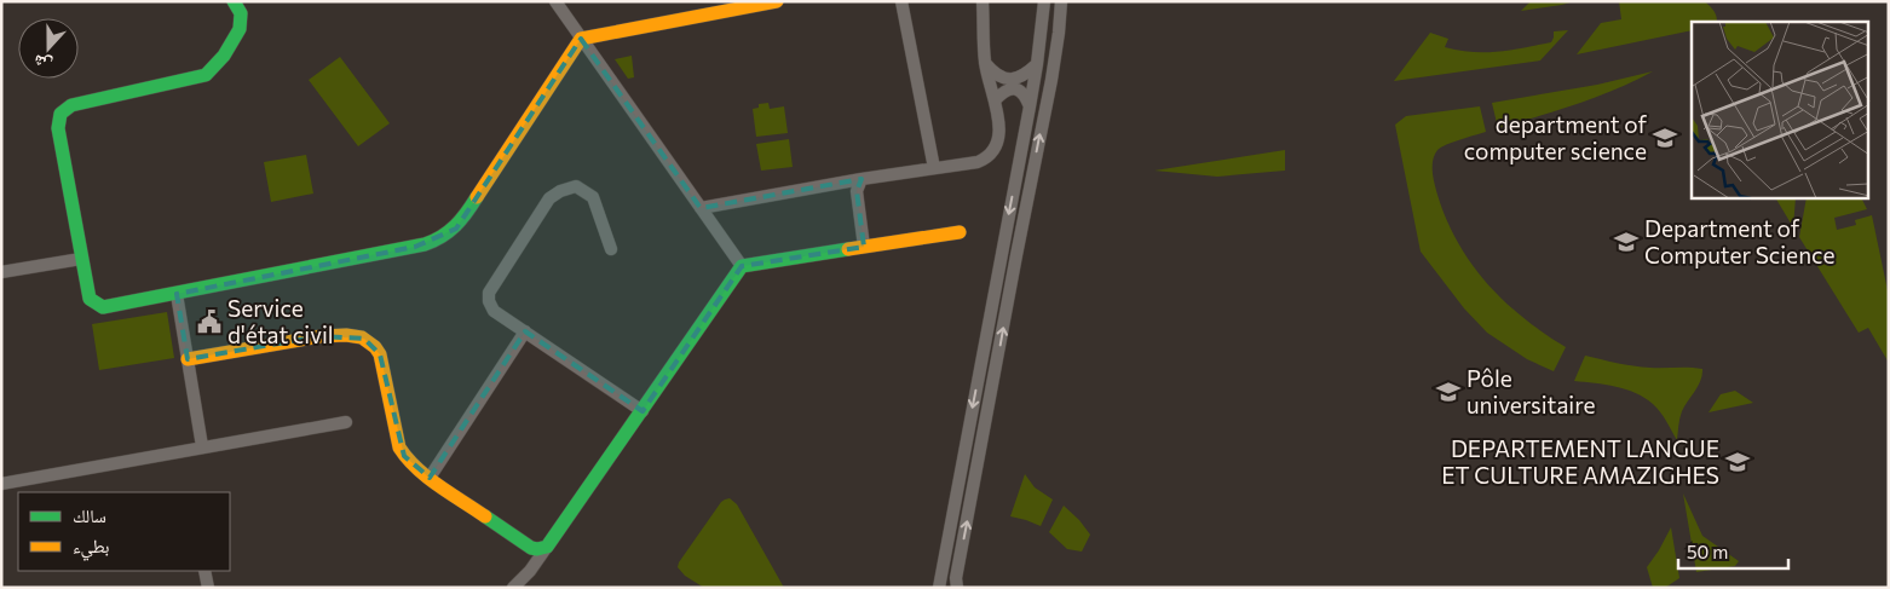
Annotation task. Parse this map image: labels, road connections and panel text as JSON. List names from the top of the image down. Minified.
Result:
{"places":{"school or university":["department of computer science","Department of Computer Science","Pôle universitaire","DEPARTEMENT LANGUE ET CULTURE AMAZIGHES"],"public building":["Service d'état civil"]},"legend":["سالك","بطيء"],"scale_bar":"50 m","north":"bottom"}
